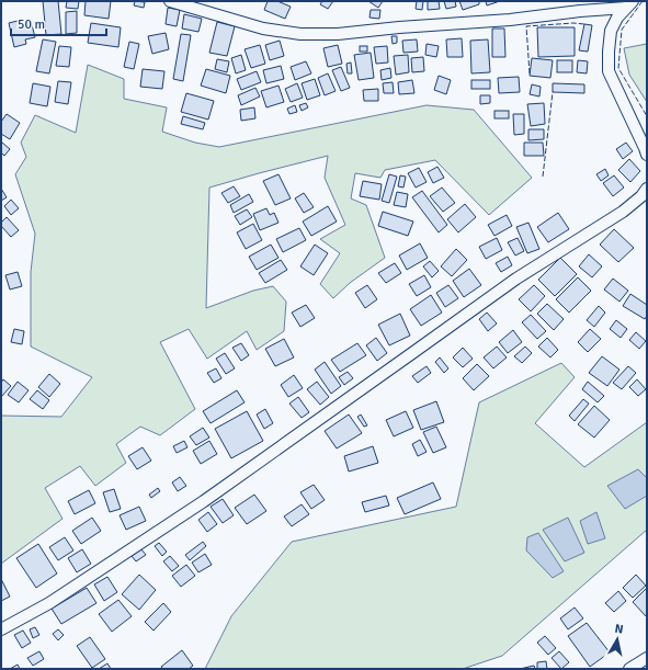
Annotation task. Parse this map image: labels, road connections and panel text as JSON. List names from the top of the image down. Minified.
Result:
{"scale_bar":"50 m","north":"top"}
